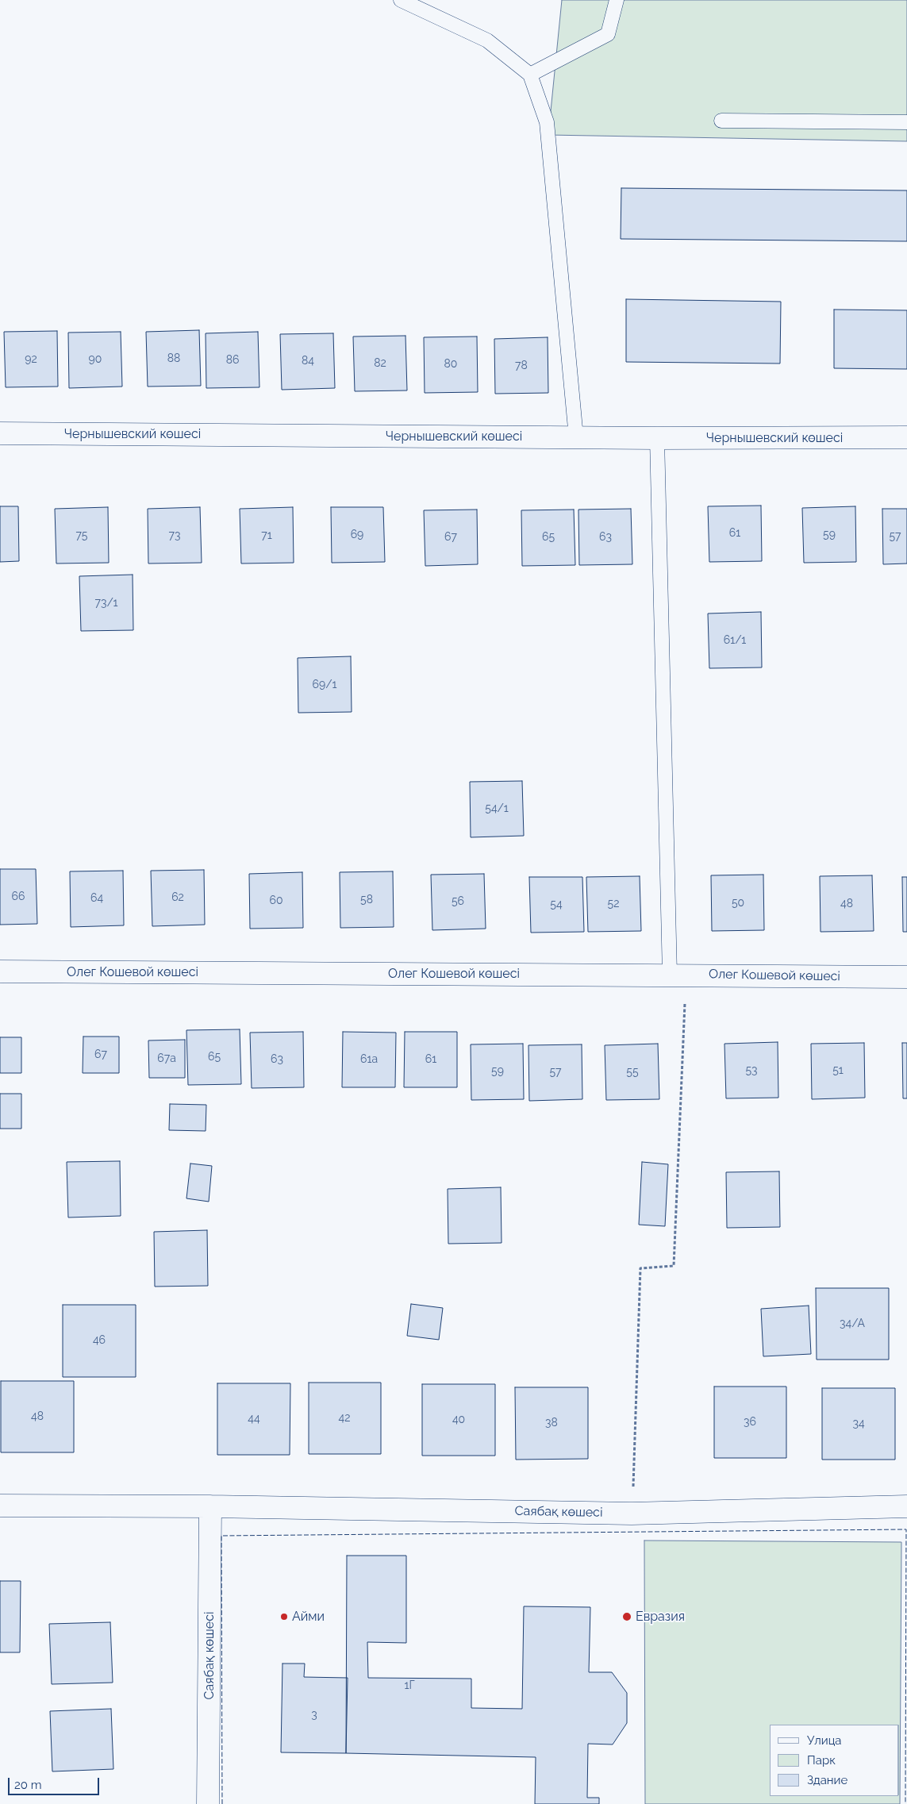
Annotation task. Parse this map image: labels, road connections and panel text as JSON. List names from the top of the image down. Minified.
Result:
{"streets":{"street":["Чернышевский көшесі","Олег Кошевой көшесі","Саябақ көшесі"]},"places":["Айми","Евразия"],"house_numbers":["88","92","90","86","84","82","80","78","61","69","59","75","73","71","57","67","65","63","73/1","61/1","69/1","54/1","66","62","64","58","60","56","50","52","48","54","67","65","67а","63","61а","61","53","51","59","57","55","34/А","46","48","42","44","40","36","38","34","1Г","3"],"legend":["Улица","Парк","Здание"],"scale_bar":"20 m"}
